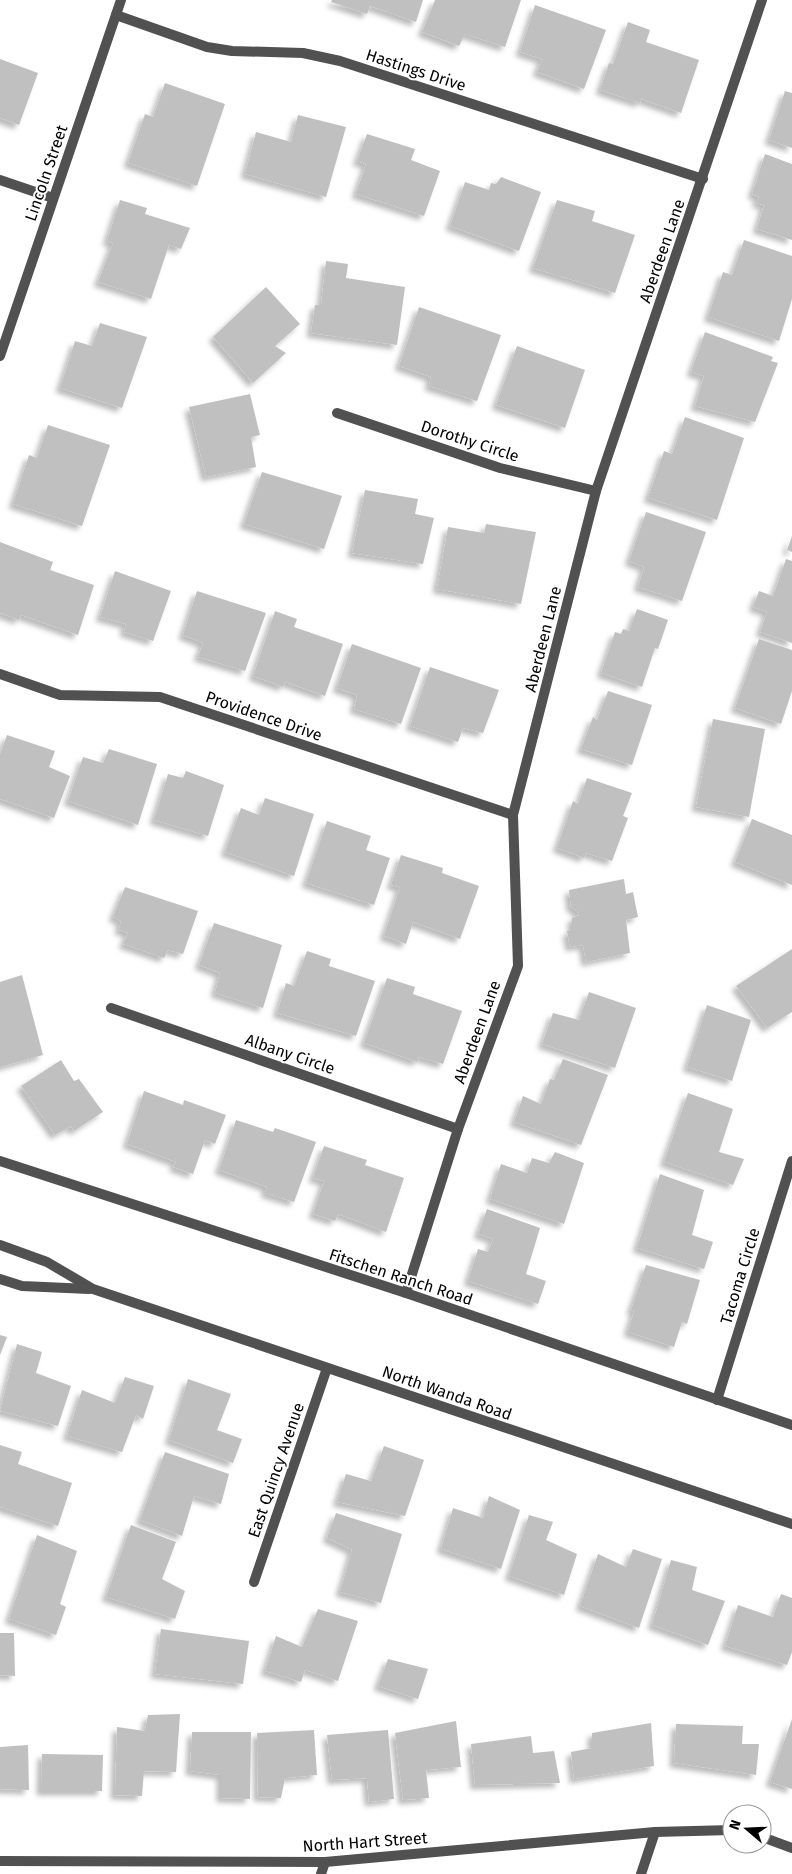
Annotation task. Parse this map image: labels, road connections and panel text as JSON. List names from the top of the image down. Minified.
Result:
{"streets":{"street":["Hastings Drive","Lincoln Street","Aberdeen Lane","Dorothy Circle","Providence Drive","Albany Circle","Tacoma Circle","Fitschen Ranch Road","North Wanda Road","East Quincy Avenue","North Hart Street"]},"crossings":[["Hastings Drive","Lincoln Street"],["Hastings Drive","Aberdeen Lane"],["Aberdeen Lane","Dorothy Circle"],["Aberdeen Lane","Providence Drive"],["Aberdeen Lane","Albany Circle"],["Aberdeen Lane","Fitschen Ranch Road"],["Tacoma Circle","Fitschen Ranch Road"],["North Wanda Road","East Quincy Avenue"]],"north":"left"}
